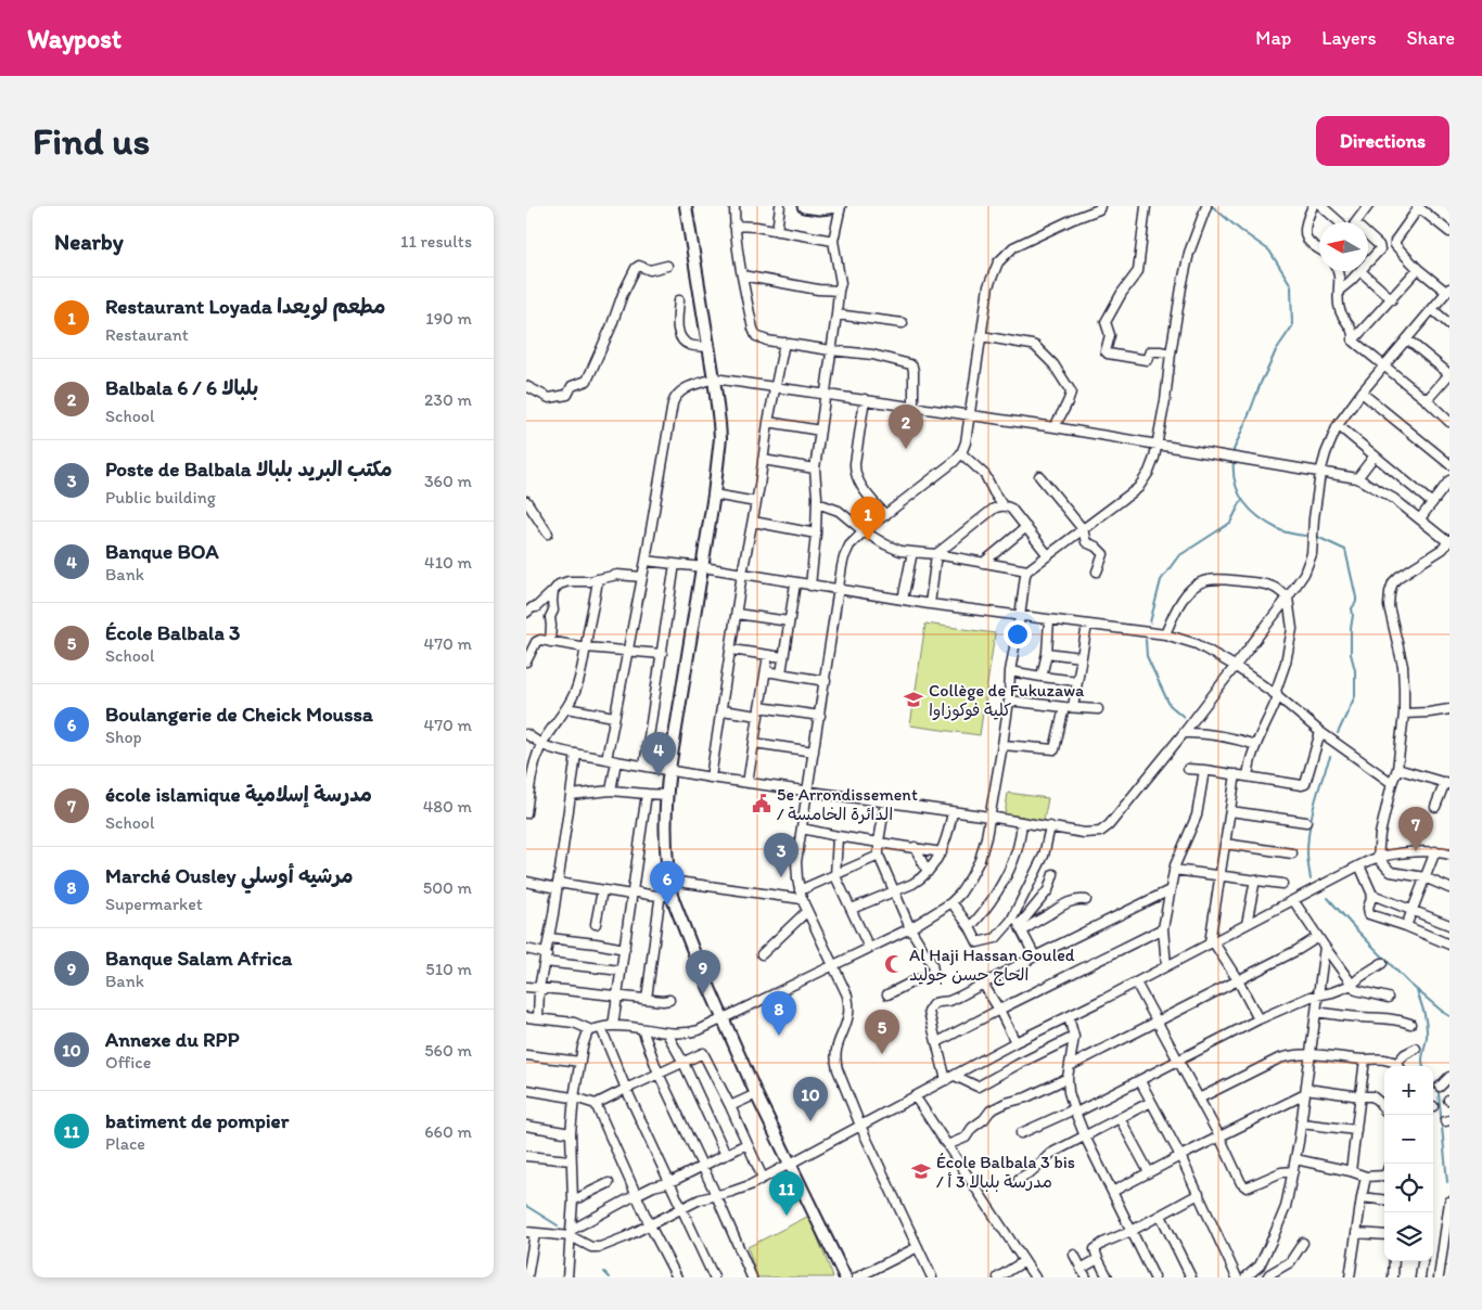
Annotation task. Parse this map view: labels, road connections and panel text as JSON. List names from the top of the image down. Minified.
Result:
{"places":{"school or university":["Collège de Fukuzawa كلية فوكوزاوا","École Balbala 3 bis / مدرسة بلبالا 3 أ"],"public building":["5e Arrondissement / الدائرة الخامسة"],"mosque":["Al Haji Hassan Gouled الحاج حسن جوليد"]},"north":"left","page":{"header":"Waypost","nav":["Map","Layers","Share"],"buttons":"Directions","title":"Find us","heading":["Nearby","11 results"],"list":[{"mark":"1","name":"Restaurant Loyada مطعم لويعدا","note":"Restaurant","value":"190 m"},{"mark":"2","name":"Balbala 6 / بلبالا 6","note":"School","value":"230 m"},{"mark":"3","name":"Poste de Balbala مكتب البريد بلبالا","note":"Public building","value":"360 m"},{"mark":"4","name":"Banque BOA","note":"Bank","value":"410 m"},{"mark":"5","name":"École Balbala 3","note":"School","value":"470 m"},{"mark":"6","name":"Boulangerie de Cheick Moussa","note":"Shop","value":"470 m"},{"mark":"7","name":"école islamique مدرسة إسلامية","note":"School","value":"480 m"},{"mark":"8","name":"Marché Ousley مرشيه أوسلي","note":"Supermarket","value":"500 m"},{"mark":"9","name":"Banque Salam Africa","note":"Bank","value":"510 m"},{"mark":"10","name":"Annexe du RPP","note":"Office","value":"560 m"},{"mark":"11","name":"batiment de pompier","note":"Place","value":"660 m"}],"pins":["2","1","4","7","3","6","9","8","5","10","11"],"map_buttons":["+","−"]}}
